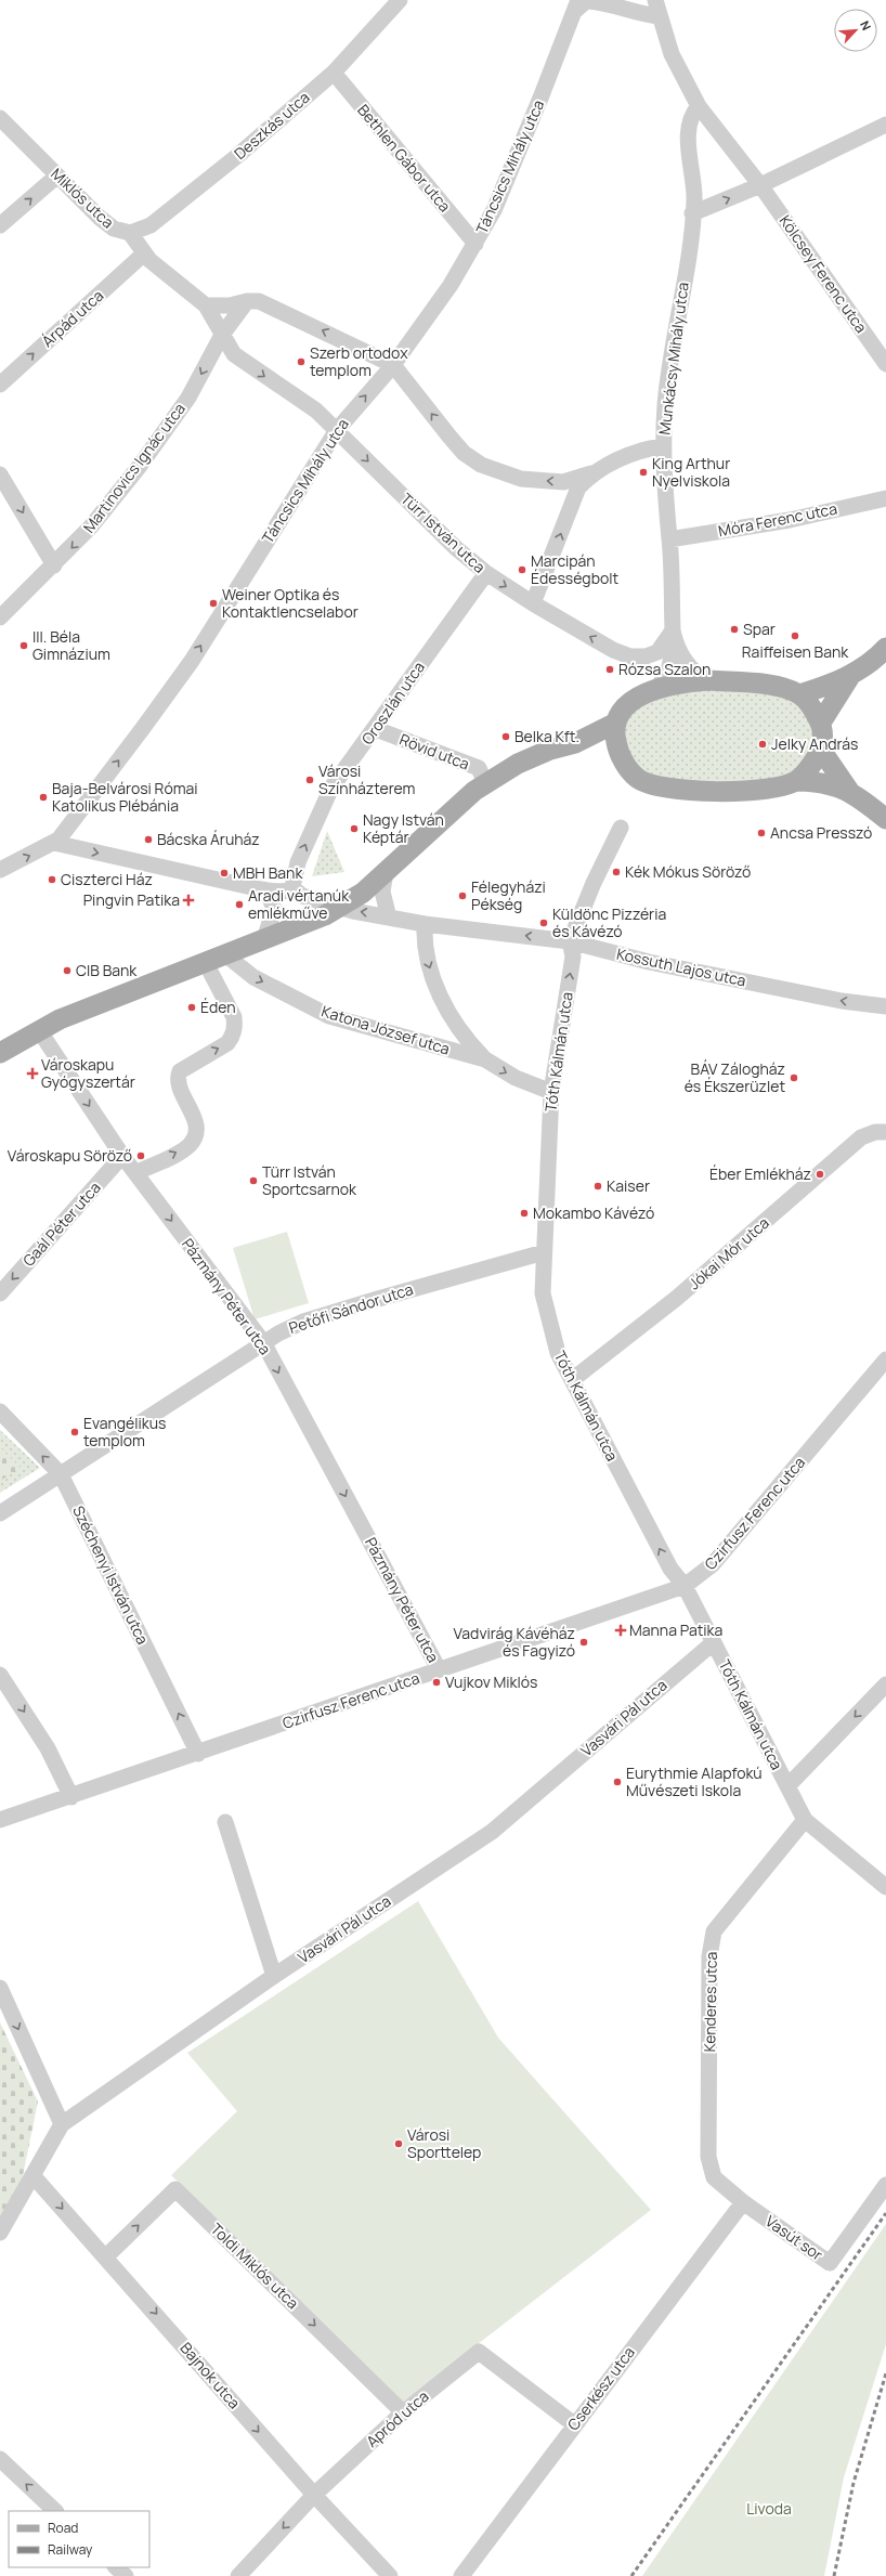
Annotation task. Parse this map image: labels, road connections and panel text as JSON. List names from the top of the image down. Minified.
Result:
{"streets":{"street":["Deszkás utca","Bethlen Gábor utca","Táncsics Mihály utca","Miklós utca","Kölcsey Ferenc utca","Árpád utca","Munkácsy Mihály utca","Martinovics Ignác utca","Móra Ferenc utca","Türr István utca","Oroszlán utca","Rövid utca","Kossuth Lajos utca","Katona József utca","Tóth Kálmán utca","Gaál Péter utca","Jókai Mór utca","Pázmány Péter utca","Petőfi Sándor utca","Czirfusz Ferenc utca","Széchenyi István utca","Vasvári Pál utca","Kenderes utca","Vasút sor","Toldi Miklós utca","Bajnok utca","Cserkész utca","Apród utca"]},"crossings":[["Deszkás utca","Bethlen Gábor utca"],["Deszkás utca","Miklós utca"],["Bethlen Gábor utca","Táncsics Mihály utca"],["Táncsics Mihály utca","Miklós utca"],["Táncsics Mihály utca","Kölcsey Ferenc utca"],["Táncsics Mihály utca","Türr István utca"],["Miklós utca","Árpád utca"],["Miklós utca","Martinovics Ignác utca"],["Miklós utca","Türr István utca"],["Kölcsey Ferenc utca","Munkácsy Mihály utca"],["Munkácsy Mihály utca","Móra Ferenc utca"],["Munkácsy Mihály utca","Türr István utca"],["Türr István utca","Oroszlán utca"],["Oroszlán utca","Rövid utca"],["Oroszlán utca","Kossuth Lajos utca"],["Kossuth Lajos utca","Tóth Kálmán utca"],["Katona József utca","Tóth Kálmán utca"],["Tóth Kálmán utca","Jókai Mór utca"],["Tóth Kálmán utca","Petőfi Sándor utca"],["Tóth Kálmán utca","Czirfusz Ferenc utca"],["Tóth Kálmán utca","Vasvári Pál utca"],["Tóth Kálmán utca","Kenderes utca"],["Gaál Péter utca","Pázmány Péter utca"],["Pázmány Péter utca","Petőfi Sándor utca"],["Pázmány Péter utca","Czirfusz Ferenc utca"],["Petőfi Sándor utca","Széchenyi István utca"],["Czirfusz Ferenc utca","Széchenyi István utca"],["Vasvári Pál utca","Bajnok utca"],["Kenderes utca","Vasút sor"],["Kenderes utca","Cserkész utca"],["Vasút sor","Cserkész utca"],["Toldi Miklós utca","Bajnok utca"],["Toldi Miklós utca","Apród utca"],["Bajnok utca","Apród utca"],["Cserkész utca","Apród utca"]],"one_way":["Táncsics Mihály utca","Martinovics Ignác utca","Oroszlán utca","Kossuth Lajos utca","Katona József utca","Gaál Péter utca","Pázmány Péter utca","Toldi Miklós utca","Bajnok utca"],"parks":["Livoda"],"places":{"other":["Szerb ortodox templom","King Arthur Nyelviskola","Marcipán Édességbolt","Weiner Optika és Kontaktlencselabor","Spar","Raiffeisen Bank","III. Béla Gimnázium","Rózsa Szalon","Belka Kft.","Jelky András","Városi Színházterem","Baja-Belvárosi Római Katolikus Plébánia","Nagy István Képtár","Ancsa Presszó","Bácska Áruház","Kék Mókus Söröző","MBH Bank","Ciszterci Ház","Félegyházi Pékség","Aradi vértanúk emlékműve","Küldönc Pizzéria és Kávézó","CIB Bank","Éden","BÁV Zálogház és Ékszerüzlet","Városkapu Söröző","Éber Emlékház","Türr István Sportcsarnok","Kaiser","Mokambo Kávézó","Evangélikus templom","Vadvirág Kávéház és Fagyizó","Vujkov Miklós","Eurythmie Alapfokú Művészeti Iskola","Városi Sporttelep"],"health":["Pingvin Patika","Városkapu Gyógyszertár","Manna Patika"]},"legend":["Road","Railway"],"north":"top right"}
